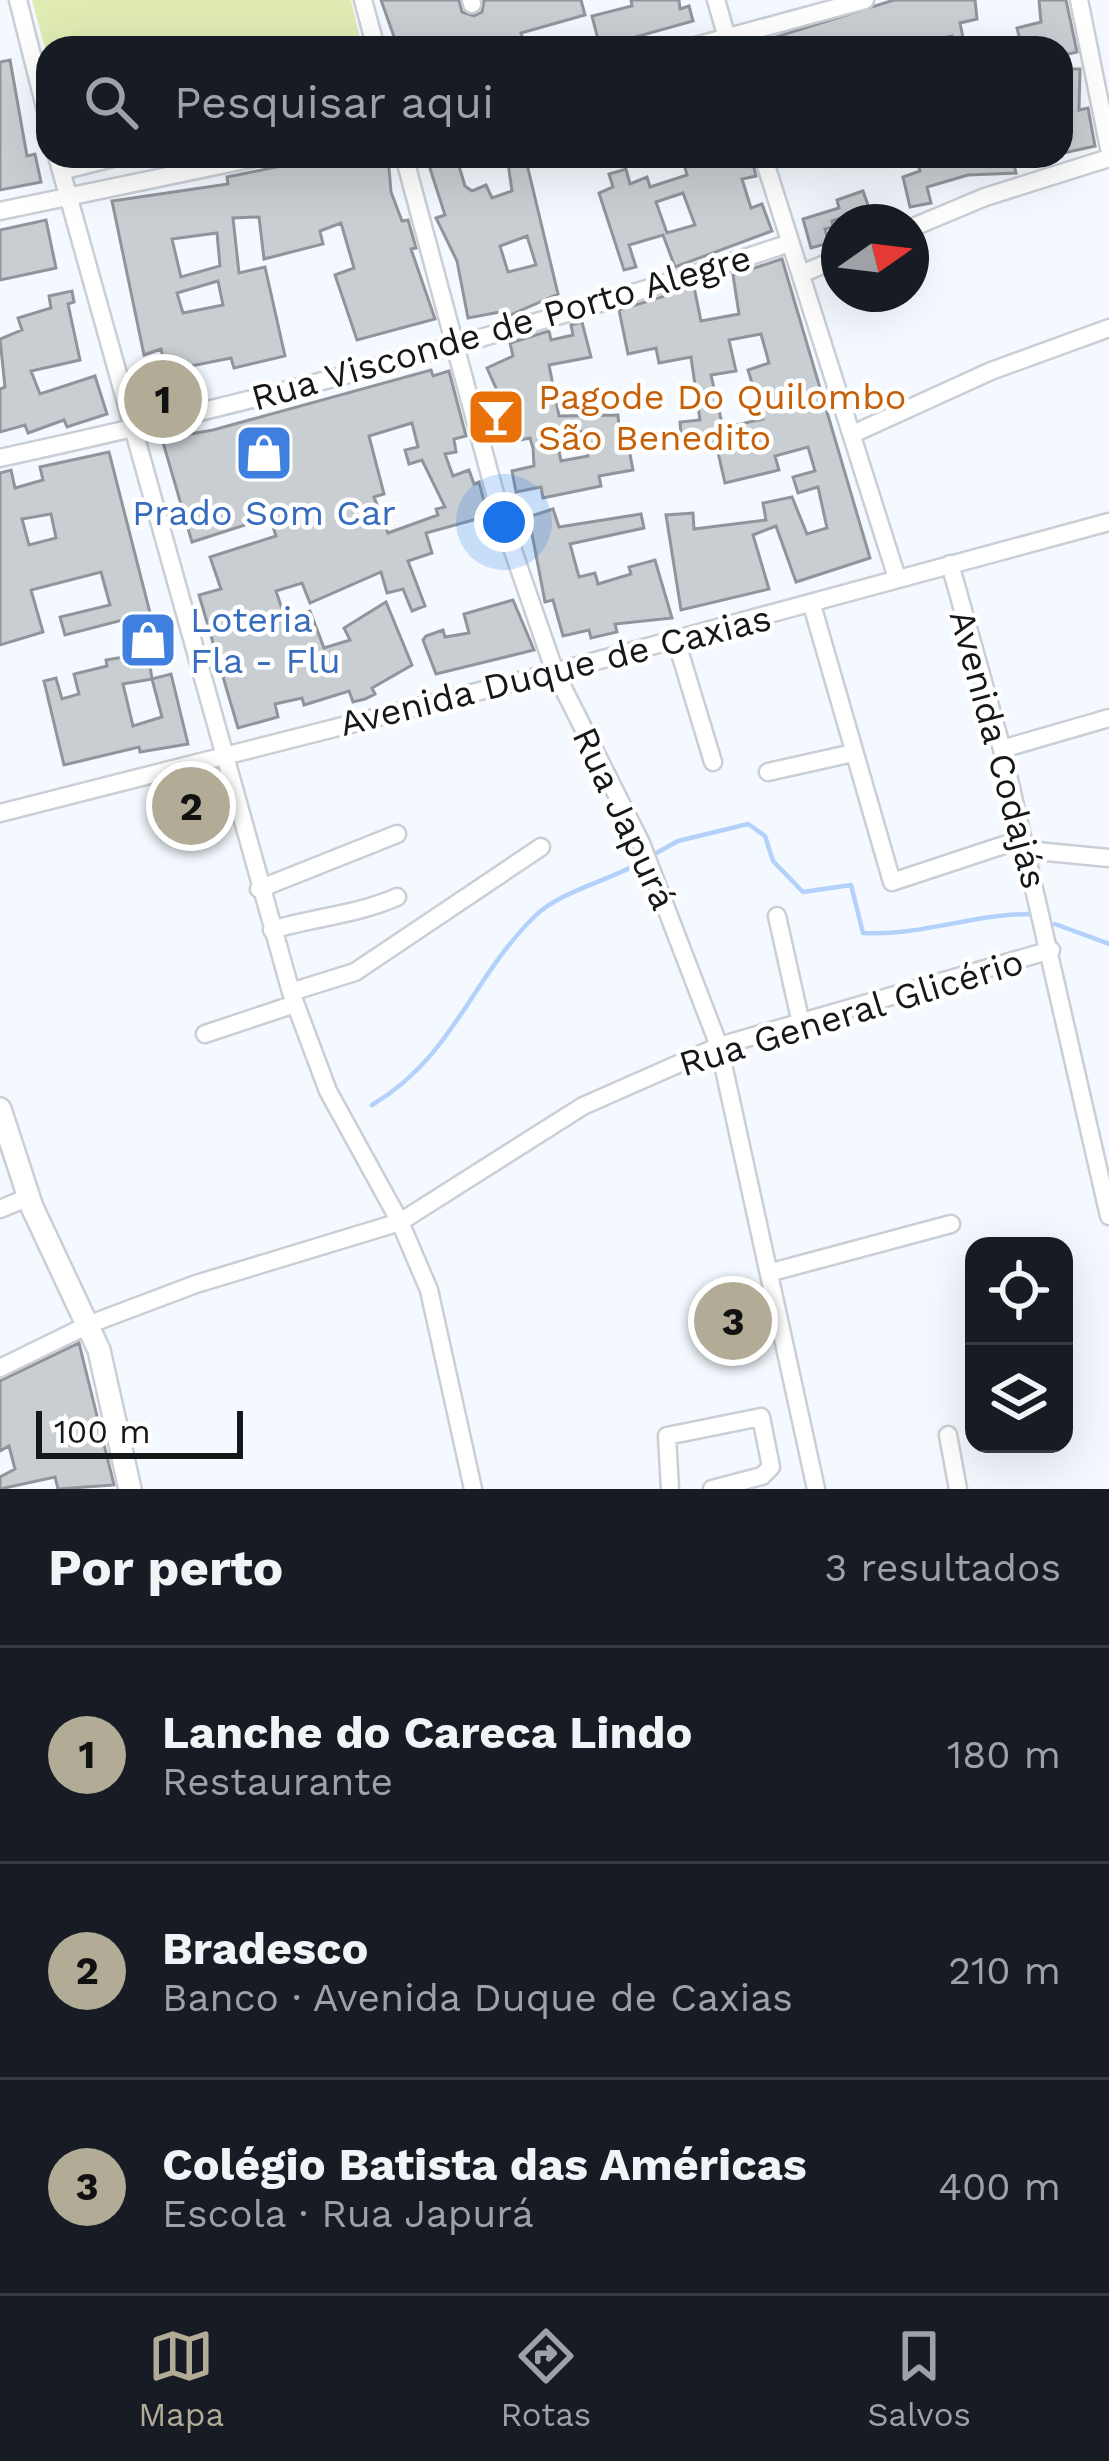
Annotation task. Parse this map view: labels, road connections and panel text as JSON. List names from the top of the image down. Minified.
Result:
{"streets":{"street":["Rua Visconde de Porto Alegre","Avenida Duque de Caxias","Avenida Codajás","Rua Japurá","Rua General Glicério"]},"crossings":[["Rua Visconde de Porto Alegre","Rua Japurá"],["Avenida Duque de Caxias","Avenida Codajás"],["Avenida Duque de Caxias","Rua Japurá"],["Avenida Codajás","Rua General Glicério"],["Rua Japurá","Rua General Glicério"]],"places":{"bar":["Pagode Do Quilombo São Benedito"],"shop":["Prado Som Car","Loteria Fla - Flu"]},"scale_bar":"100 m","north":"right","page":{"search":"Pesquisar aqui","pins":["1","2","3"],"scale":"100 m","heading":["Por perto","3 resultados"],"list":[{"mark":"1","name":"Lanche do Careca Lindo","note":"Restaurante","value":"180 m"},{"mark":"2","name":"Bradesco","note":"Banco · Avenida Duque de Caxias","value":"210 m"},{"mark":"3","name":"Colégio Batista das Américas","note":"Escola · Rua Japurá","value":"400 m"}],"nav":["Mapa","Rotas","Salvos"]}}
